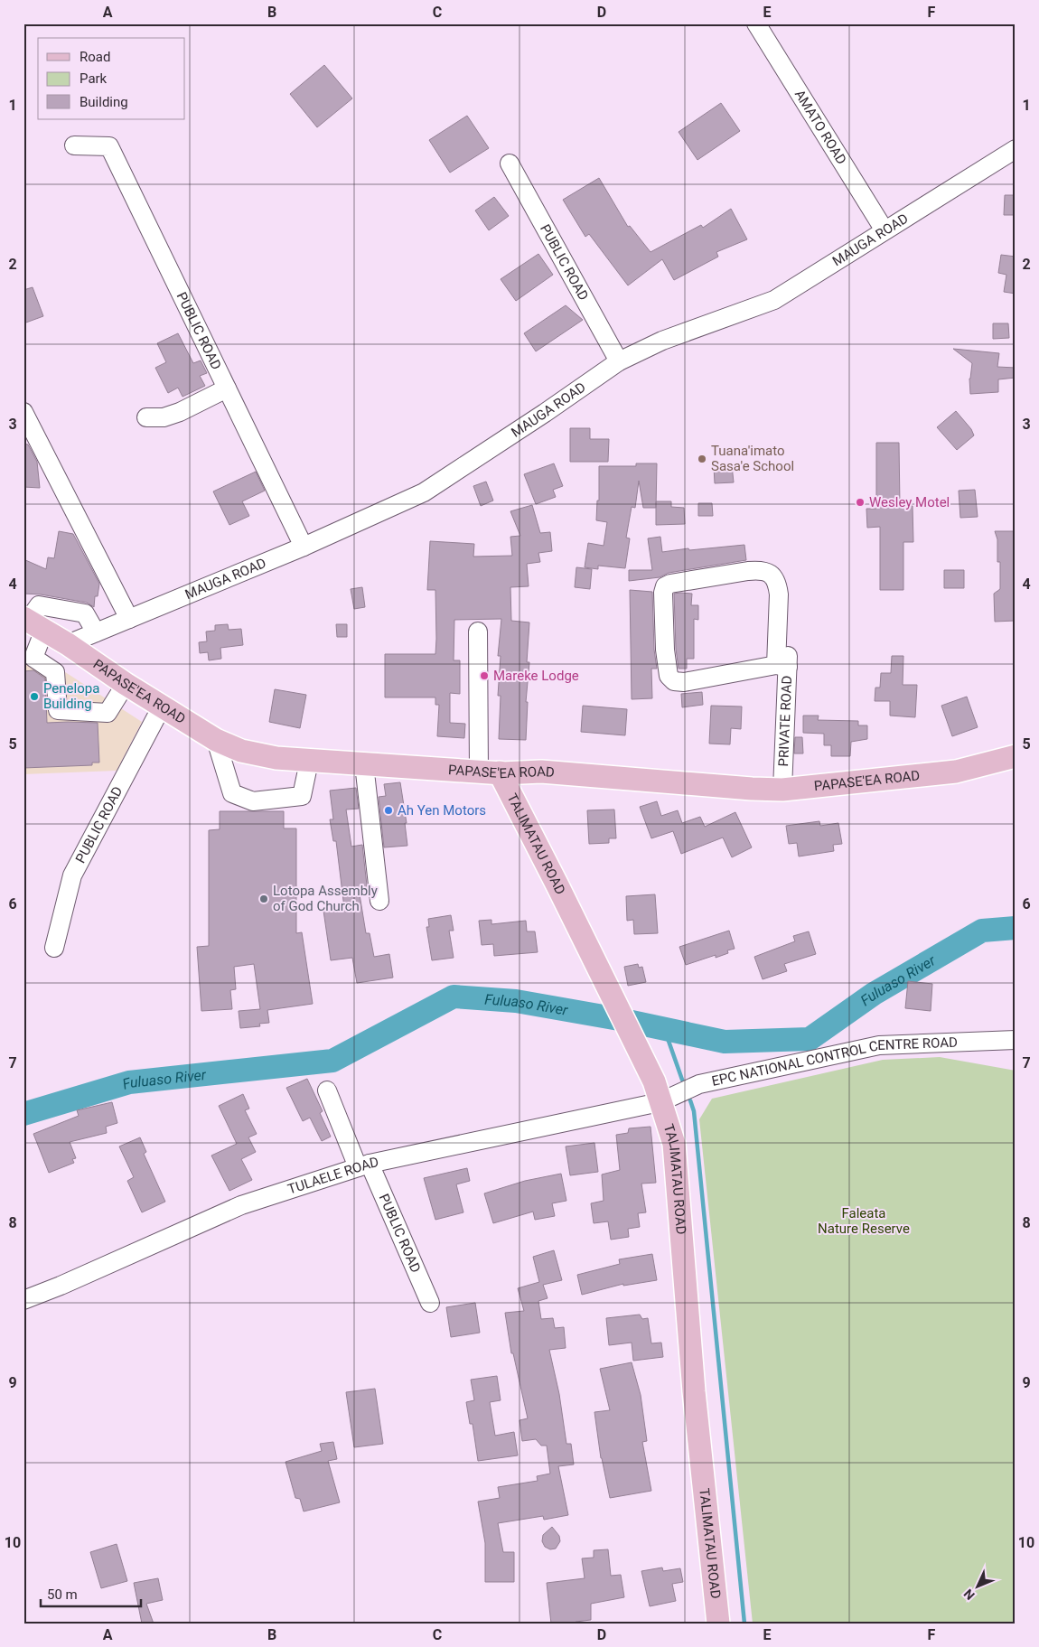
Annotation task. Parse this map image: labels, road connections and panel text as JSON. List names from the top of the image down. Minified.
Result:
{"streets":{"main road":["PAPASE'EA ROAD","TALIMATAU ROAD"],"street":["AMATO ROAD","MAUGA ROAD","PUBLIC ROAD","PRIVATE ROAD","EPC NATIONAL CONTROL CENTRE ROAD","TULAELE ROAD"]},"crossings":[["AMATO ROAD","MAUGA ROAD"],["MAUGA ROAD","PUBLIC ROAD"],["MAUGA ROAD","PAPASE'EA ROAD"],["PUBLIC ROAD","PAPASE'EA ROAD"],["PUBLIC ROAD","TULAELE ROAD"],["PAPASE'EA ROAD","PRIVATE ROAD"],["PAPASE'EA ROAD","TALIMATAU ROAD"],["TALIMATAU ROAD","EPC NATIONAL CONTROL CENTRE ROAD"],["TALIMATAU ROAD","TULAELE ROAD"],["EPC NATIONAL CONTROL CENTRE ROAD","TULAELE ROAD"]],"water":["Fuluaso River"],"parks":["Faleata Nature Reserve"],"places":["Tuana'imato Sasa'e School","Wesley Motel","Mareke Lodge","Penelopa Building","Ah Yen Motors","Lotopa Assembly of God Church"],"legend":["Road","Park","Building"],"scale_bar":"50 m","north":"bottom left","grid":{"columns":["A","B","C","D","E","F"],"rows":["1","2","3","4","5","6","7","8","9","10"]}}
